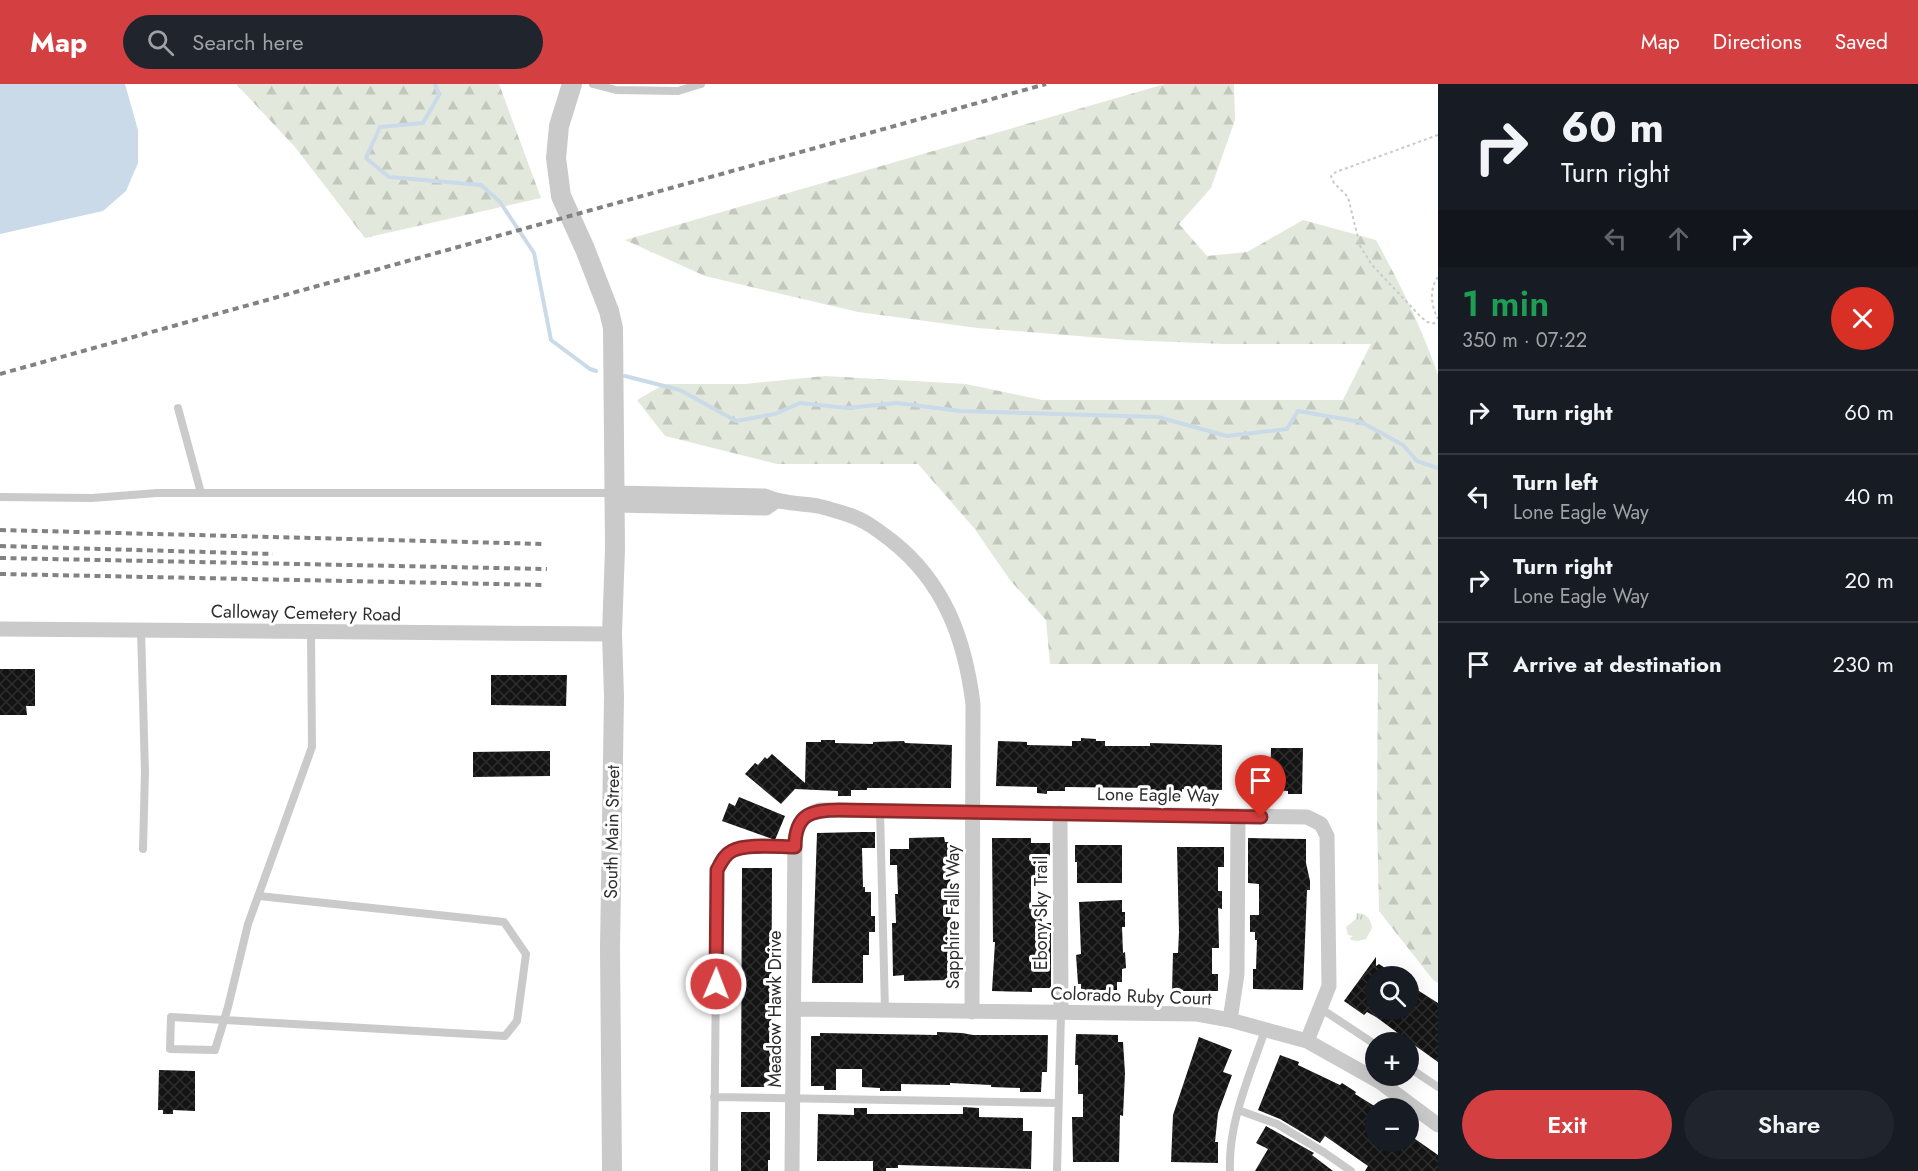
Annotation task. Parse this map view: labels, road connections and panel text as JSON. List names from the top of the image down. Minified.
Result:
{"streets":{"street":["Calloway Cemetery Road","Lone Eagle Way","South Main Street","Ebony Sky Trail","Sapphire Falls Way","Colorado Ruby Court","Meadow Hawk Drive"]},"crossings":[["Calloway Cemetery Road","South Main Street"],["Lone Eagle Way","Ebony Sky Trail"],["Lone Eagle Way","Sapphire Falls Way"],["Lone Eagle Way","Colorado Ruby Court"],["Lone Eagle Way","Meadow Hawk Drive"],["South Main Street","Sapphire Falls Way"],["Ebony Sky Trail","Colorado Ruby Court"],["Sapphire Falls Way","Colorado Ruby Court"],["Colorado Ruby Court","Meadow Hawk Drive"]],"page":{"header":"Map","search":"Search here","nav":["Map","Directions","Saved"],"turn":["60 m","Turn right"],"heading":["1 min","350 m · 07:22"],"list":[{"name":"Turn right","value":"60 m"},{"name":"Turn left","note":"Lone Eagle Way","value":"40 m"},{"name":"Turn right","note":"Lone Eagle Way","value":"20 m"},{"name":"Arrive at destination","value":"230 m"}],"map_buttons":["+","−"],"buttons":["Exit","Share"]}}
